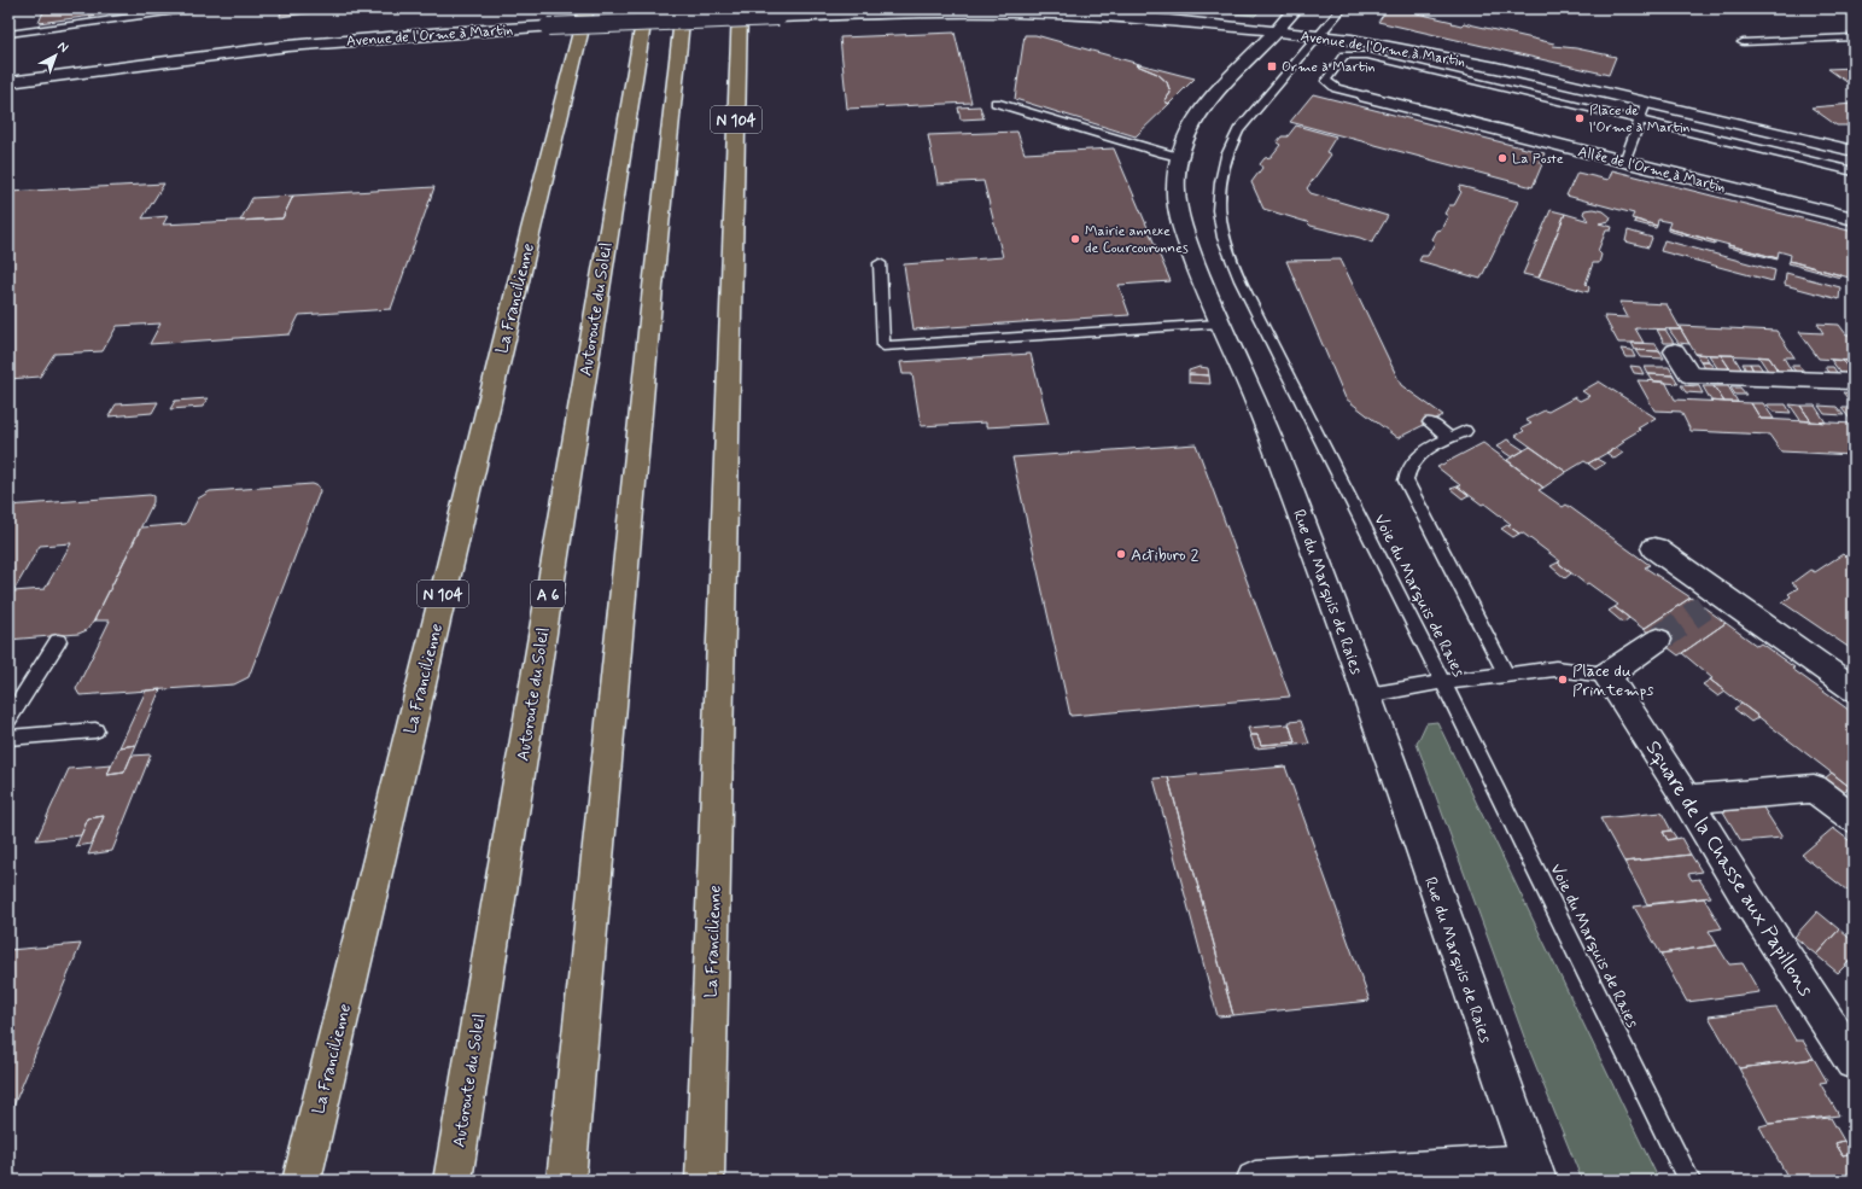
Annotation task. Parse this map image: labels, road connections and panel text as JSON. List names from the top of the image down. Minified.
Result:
{"streets":{"highway":["N 104","La Francilienne","Autoroute du Soleil","A 6"],"main road":["Avenue de l'Orme à Martin","Allée de l'Orme à Martin","Rue du Marquis de Raies","Square de la Chasse aux Papillons"],"lane":["Voie du Marquis de Raies"]},"crossings":[["Avenue de l'Orme à Martin","Rue du Marquis de Raies"],["Avenue de l'Orme à Martin","Voie du Marquis de Raies"]],"places":{"transit":["Orme à Martin"],"other":["Place de l'Orme à Martin","La Poste","Mairie annexe de Courcouronnes","Actiburo 2","Place du Printemps"]},"north":"top right"}
